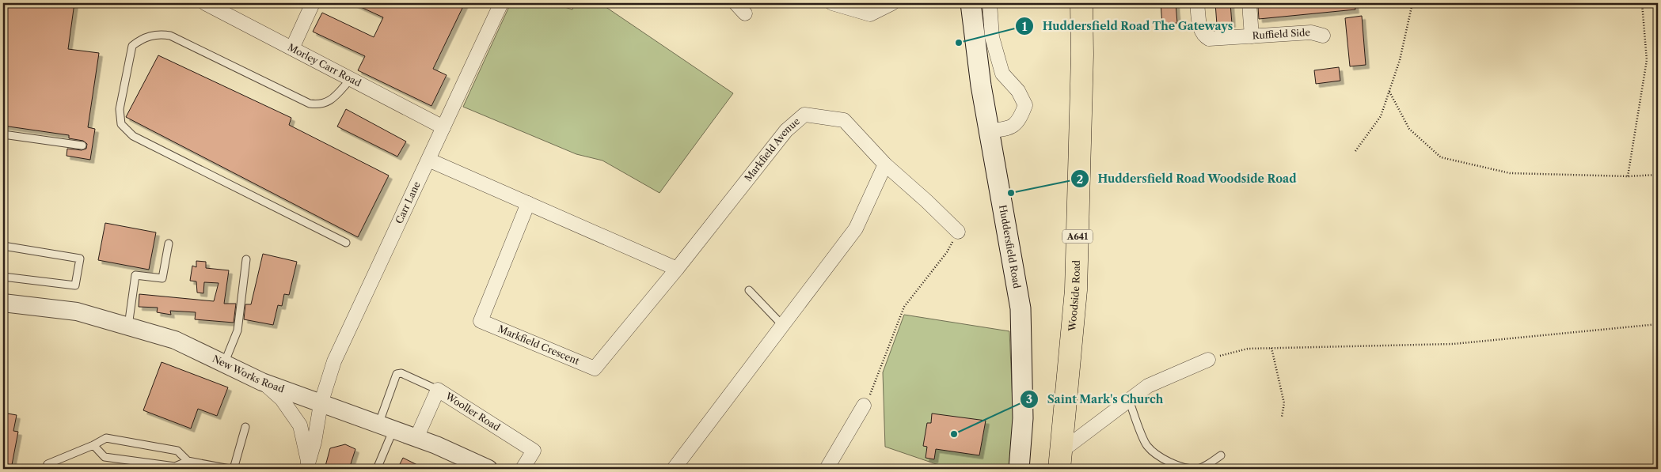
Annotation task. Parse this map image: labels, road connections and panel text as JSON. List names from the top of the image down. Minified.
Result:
{"streets":{"main road":["A641","Huddersfield Road","Woodside Road"],"street":["Ruffield Side","Morley Carr Road","Markfield Avenue","Carr Lane","Markfield Crescent","New Works Road","Wooller Road"]},"crossings":[["Morley Carr Road","Carr Lane"],["Markfield Avenue","Markfield Crescent"],["Carr Lane","New Works Road"],["New Works Road","Wooller Road"]],"places":["Huddersfield Road The Gateways","Huddersfield Road Woodside Road","Saint Mark's Church"]}
